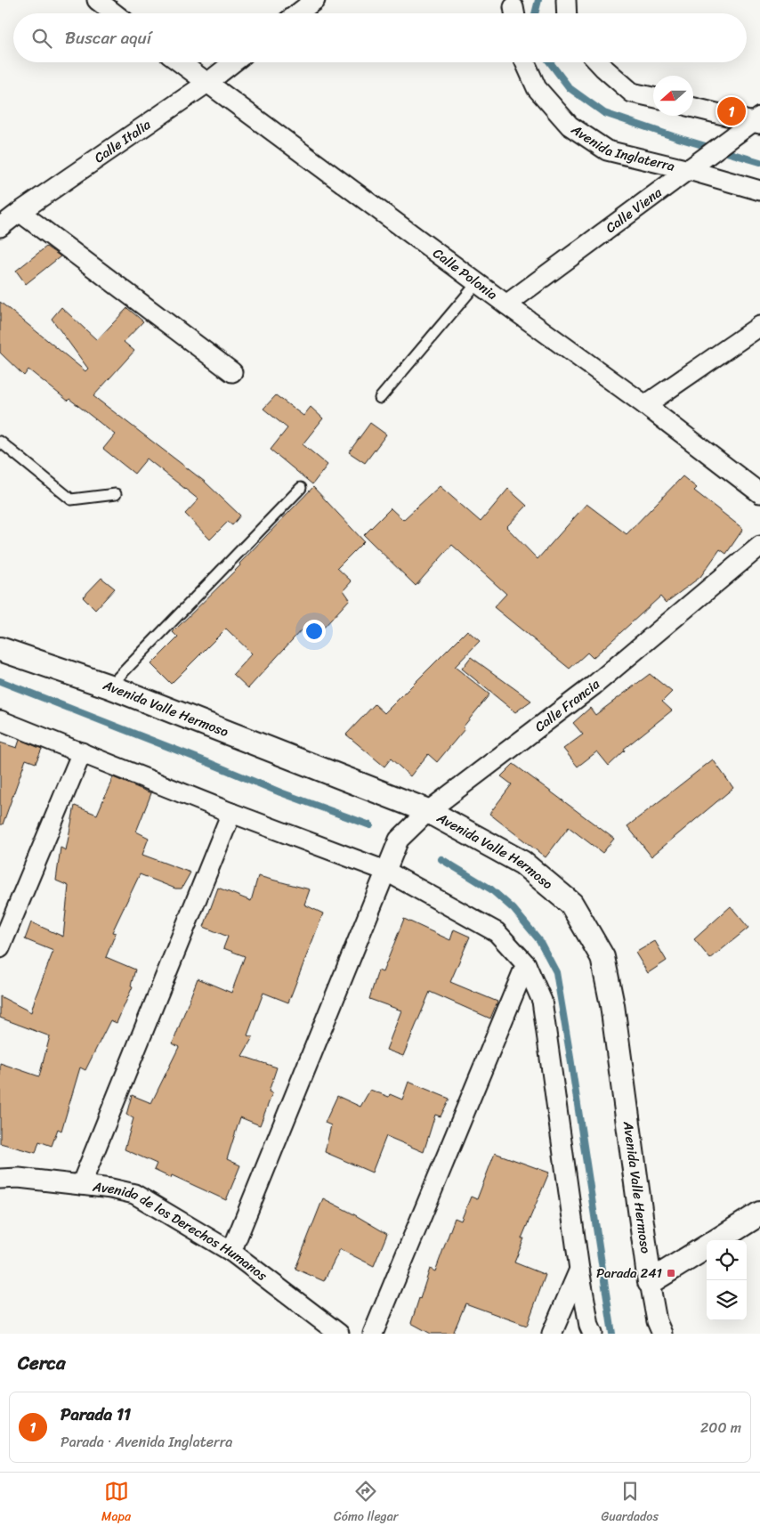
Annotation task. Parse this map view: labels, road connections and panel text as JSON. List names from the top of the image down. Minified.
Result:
{"streets":{"street":["Calle Italia","Avenida Inglaterra","Calle Viena","Calle Polonia","Calle Francia","Avenida Valle Hermoso","Avenida de los Derechos Humanos"]},"crossings":[["Calle Italia","Calle Polonia"],["Avenida Inglaterra","Calle Viena"],["Calle Viena","Calle Polonia"],["Calle Francia","Avenida Valle Hermoso"],["Calle Francia","Avenida de los Derechos Humanos"]],"places":{"transit":["Parada 241"]},"north":"left","page":{"search":"Buscar aquí","pins":"1","heading":"Cerca","list":[{"mark":"1","name":"Parada 11","note":"Parada · Avenida Inglaterra","value":"200 m"}],"nav":["Mapa","Cómo llegar","Guardados"]}}
